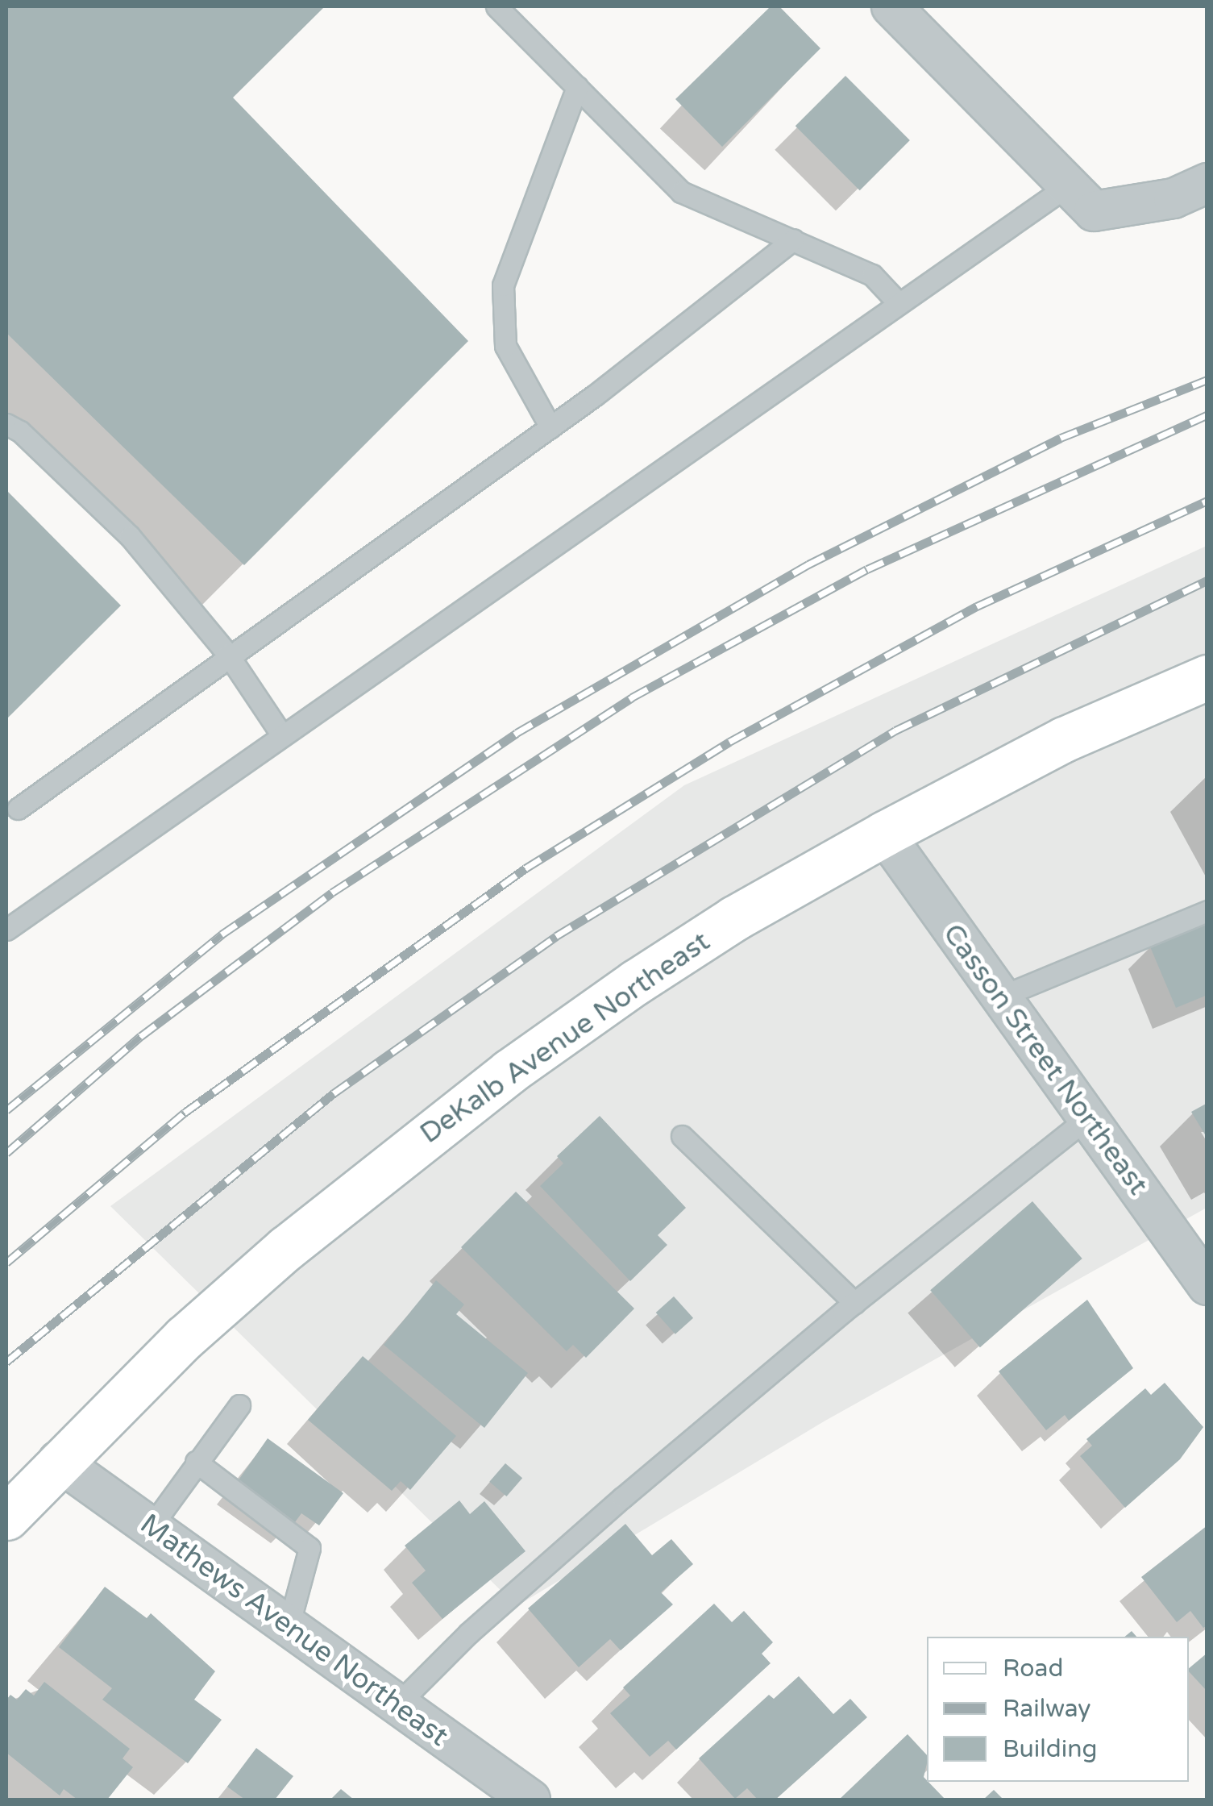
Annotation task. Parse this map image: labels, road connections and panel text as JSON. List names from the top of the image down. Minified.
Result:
{"streets":{"main road":["DeKalb Avenue Northeast"],"street":["Casson Street Northeast","Mathews Avenue Northeast"]},"crossings":[["DeKalb Avenue Northeast","Casson Street Northeast"],["DeKalb Avenue Northeast","Mathews Avenue Northeast"]],"legend":["Road","Railway","Building"]}
